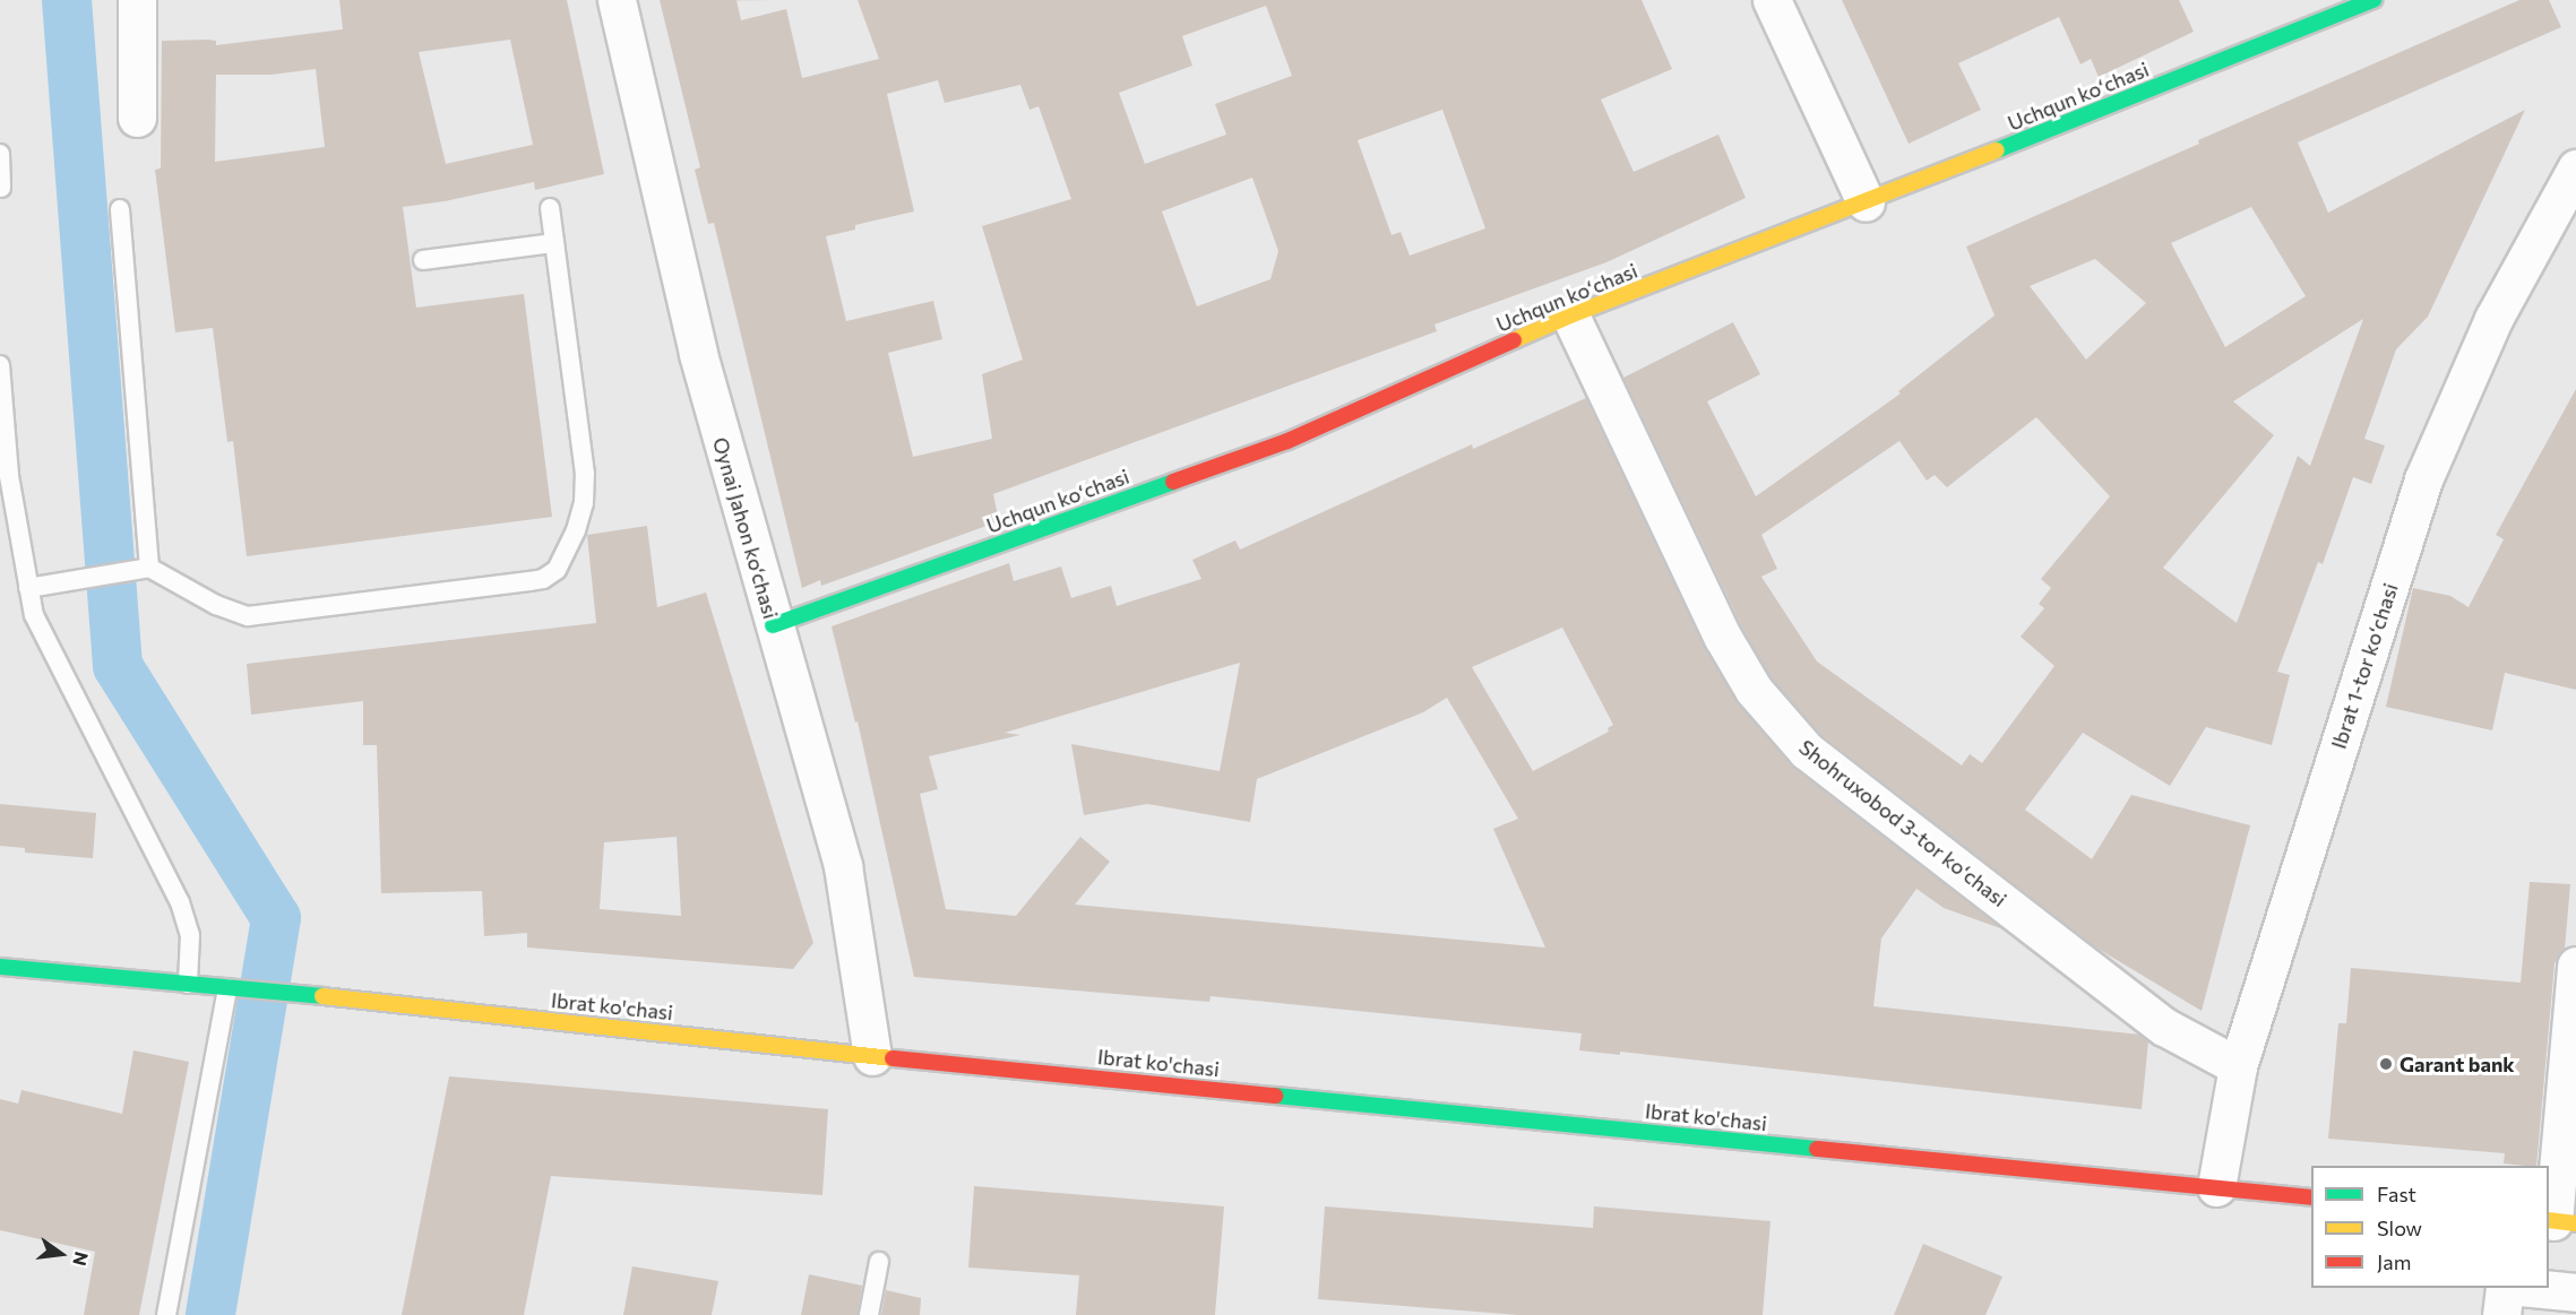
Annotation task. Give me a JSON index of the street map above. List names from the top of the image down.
{
  "streets": {
    "main road": ["Uchqun koʻchasi", "Ibrat ko'chasi"],
    "street": ["Oynai Jahon ko‘chasi", "Ibrat 1-tor koʻchasi", "Shohruxobod 3-tor koʻchasi"]
  },
  "crossings": [
    ["Uchqun koʻchasi", "Oynai Jahon ko‘chasi"],
    ["Uchqun koʻchasi", "Shohruxobod 3-tor koʻchasi"],
    ["Oynai Jahon ko‘chasi", "Ibrat ko'chasi"],
    ["Ibrat 1-tor koʻchasi", "Shohruxobod 3-tor koʻchasi"],
    ["Ibrat 1-tor koʻchasi", "Ibrat ko'chasi"]
  ],
  "places": ["Garant bank"],
  "legend": ["Fast", "Slow", "Jam"],
  "north": "right"
}
